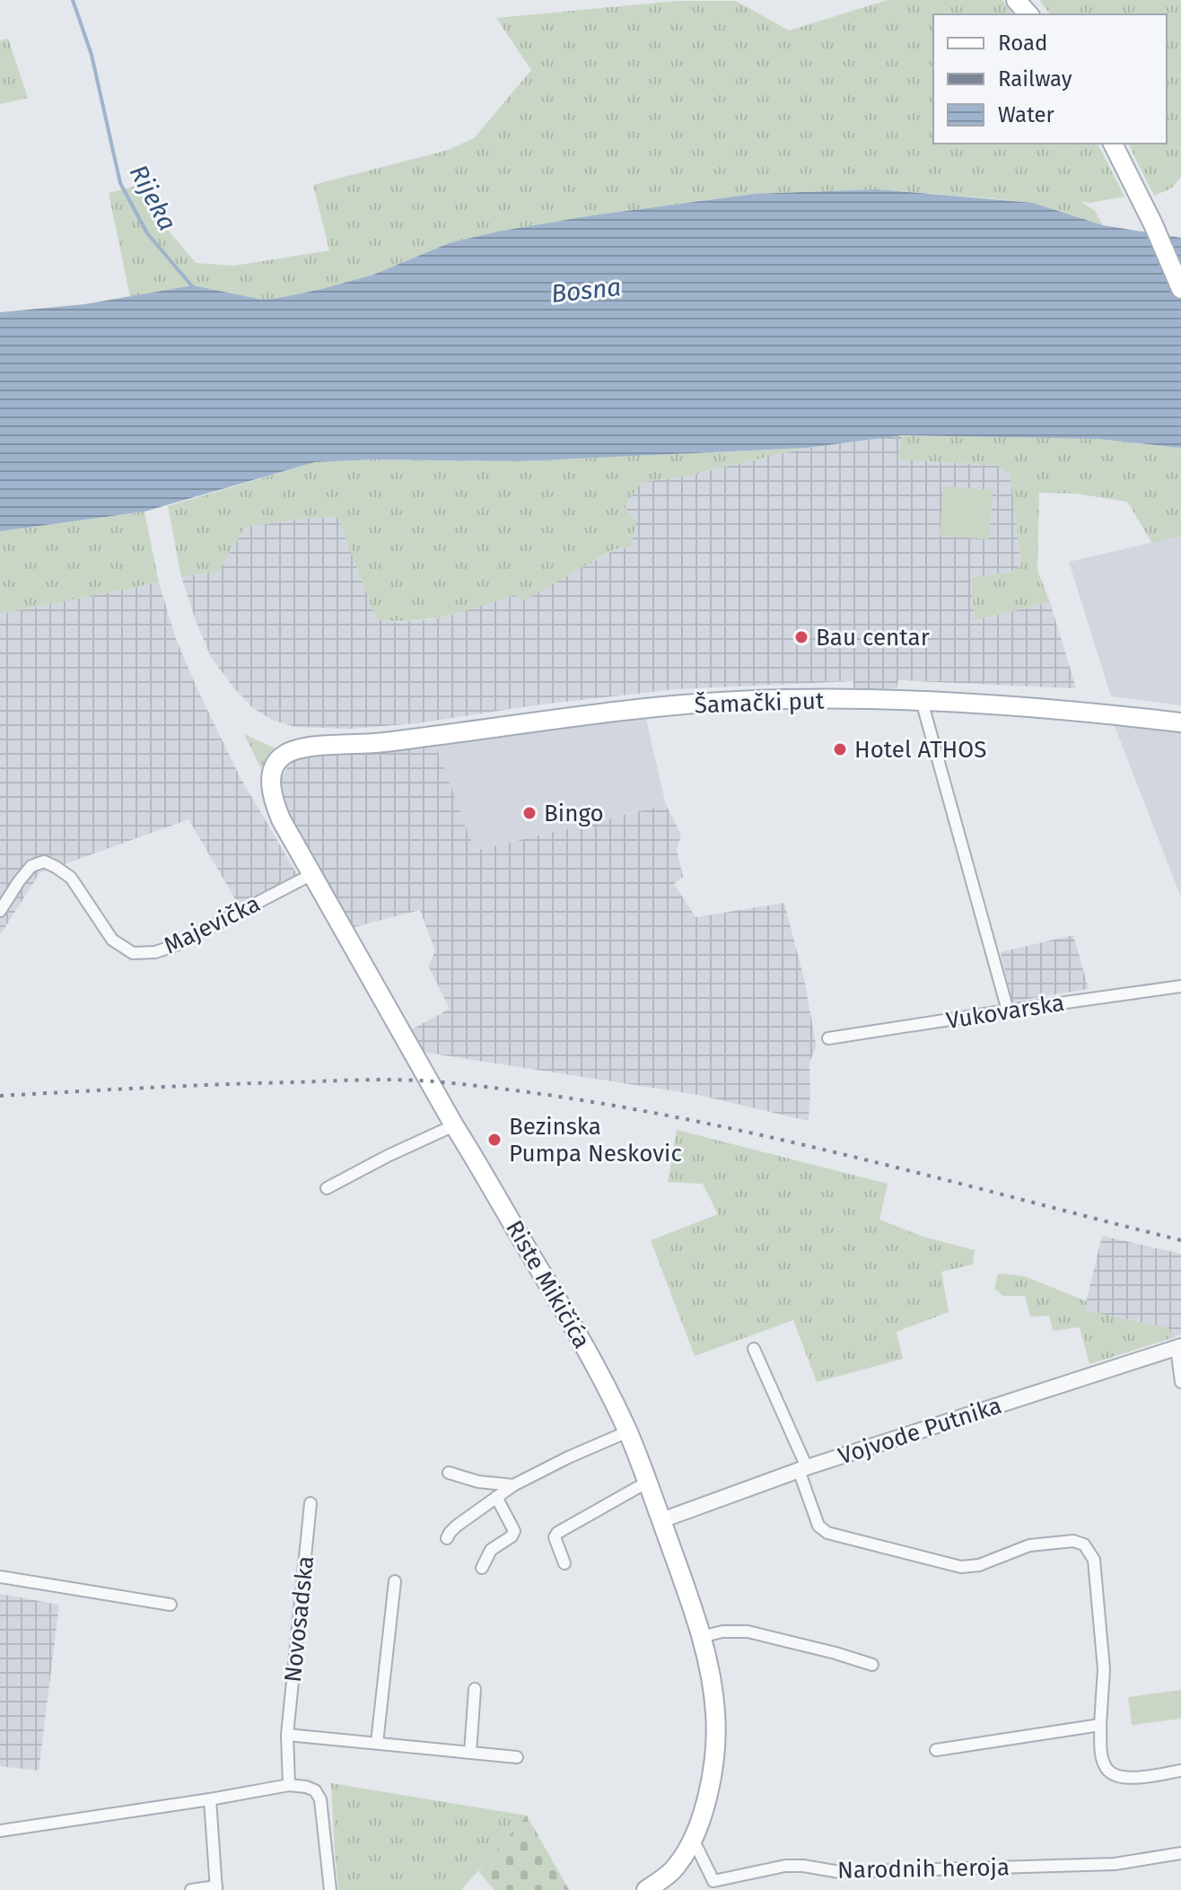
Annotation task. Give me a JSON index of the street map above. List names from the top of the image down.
{
  "streets": {
    "main road": ["Šamački put", "Riste Mikičića"],
    "street": [
      "Majevička",
      "Vukovarska",
      "Vojvode Putnika",
      "Novosadska",
      "Narodnih heroja"
    ]
  },
  "crossings": [
    ["Šamački put", "Riste Mikičića"],
    ["Majevička", "Riste Mikičića"],
    ["Riste Mikičića", "Vojvode Putnika"],
    ["Riste Mikičića", "Narodnih heroja"]
  ],
  "water": ["Rijeka", "Bosna"],
  "places": [
    "Bau centar",
    "Hotel ATHOS",
    "Bingo",
    "Bezinska Pumpa Neskovic"
  ],
  "legend": ["Road", "Railway", "Water"]
}
